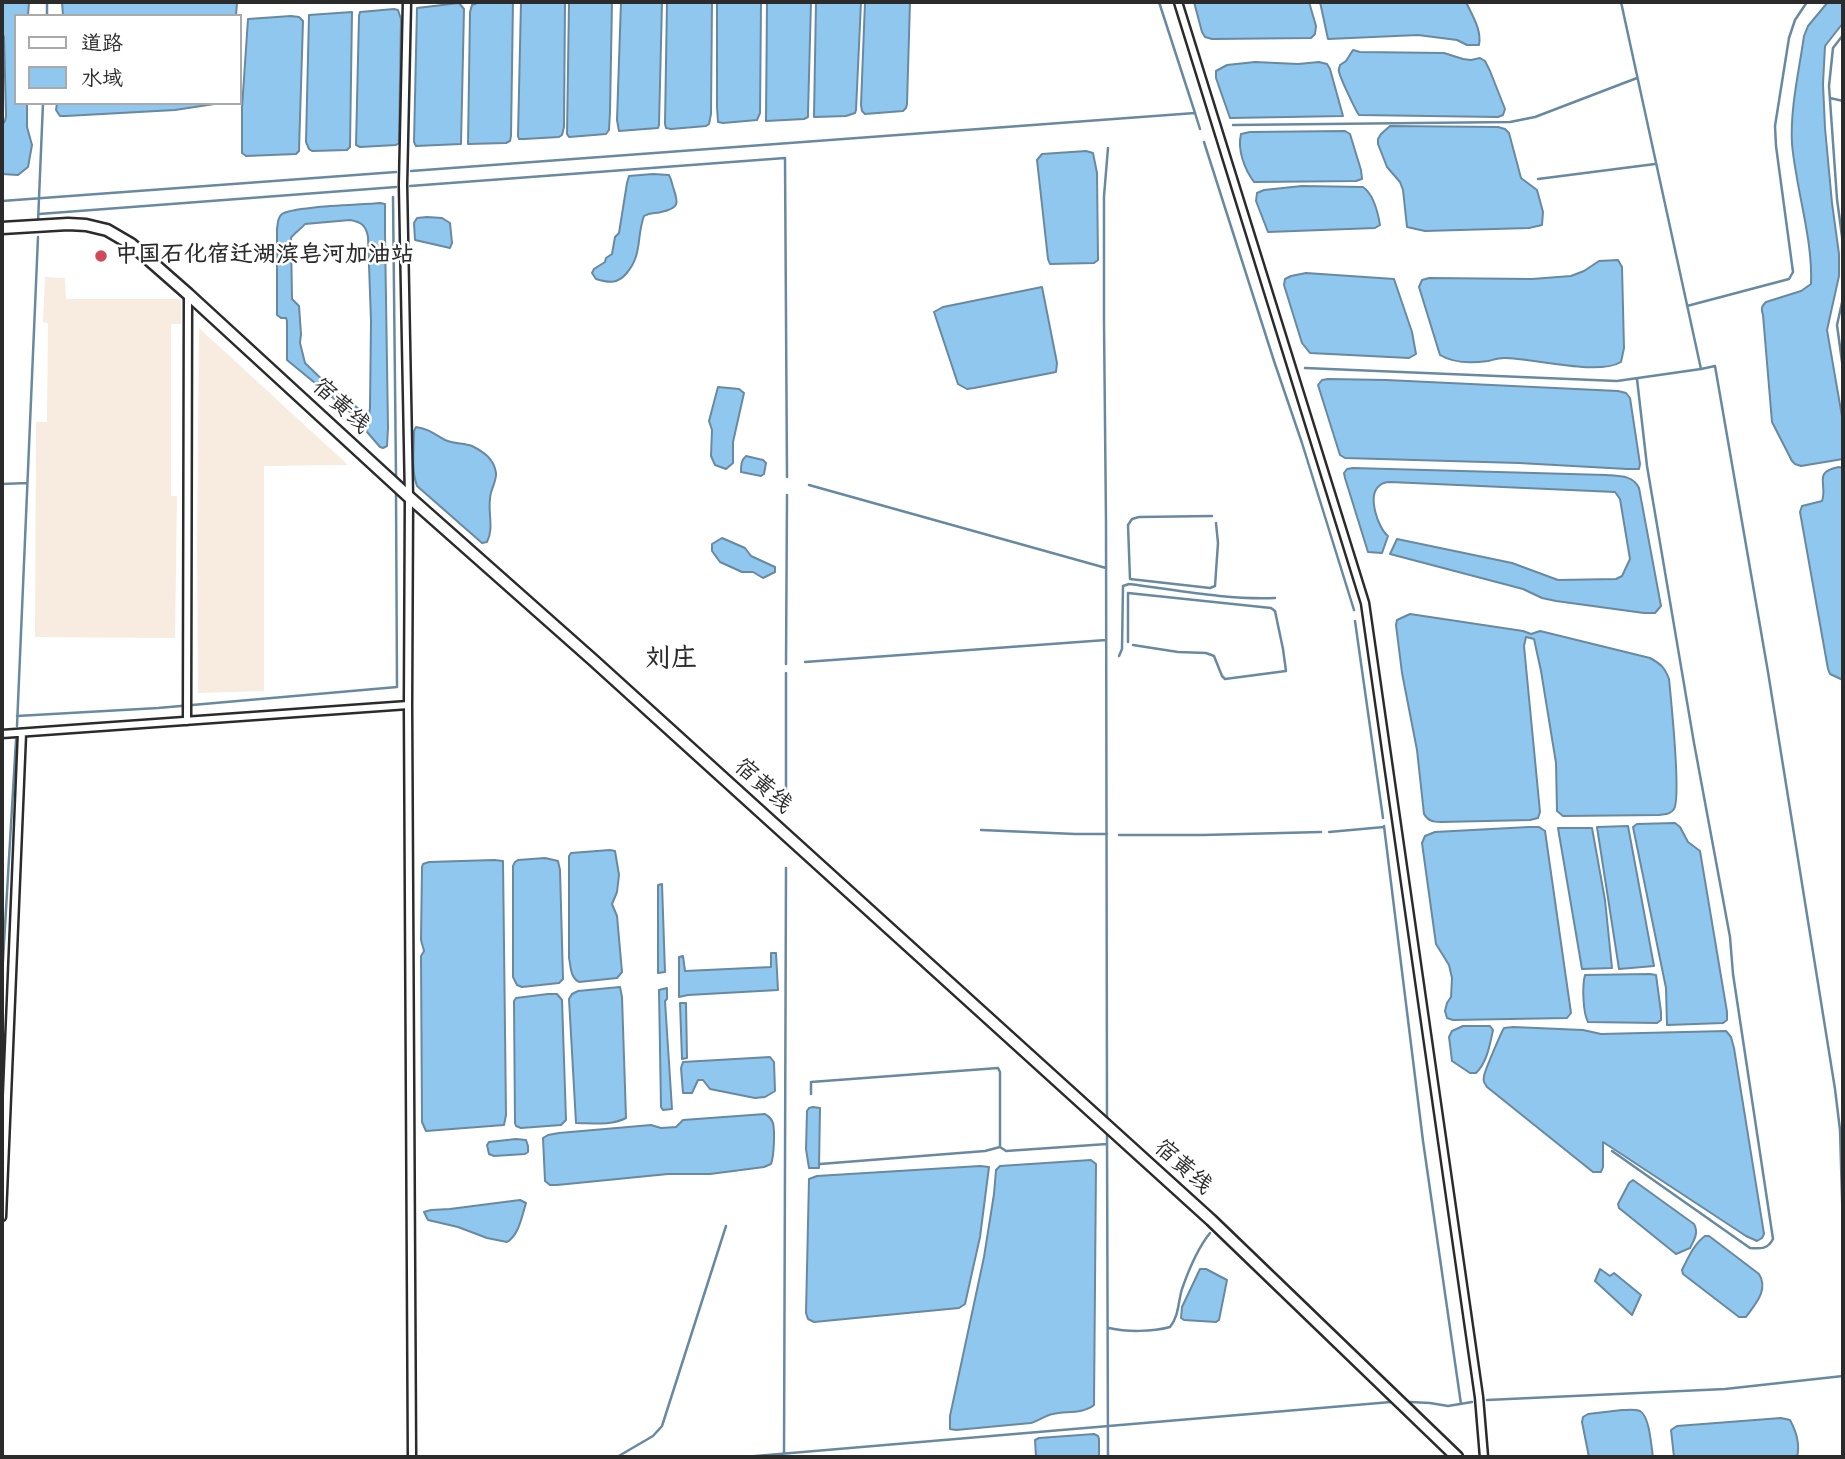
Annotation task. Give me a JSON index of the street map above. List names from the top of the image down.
{
  "streets": {
    "main road": ["宿黄线"]
  },
  "districts": ["刘庄"],
  "places": ["中国石化宿迁湖滨皂河加油站"],
  "legend": ["道路", "水域"]
}
